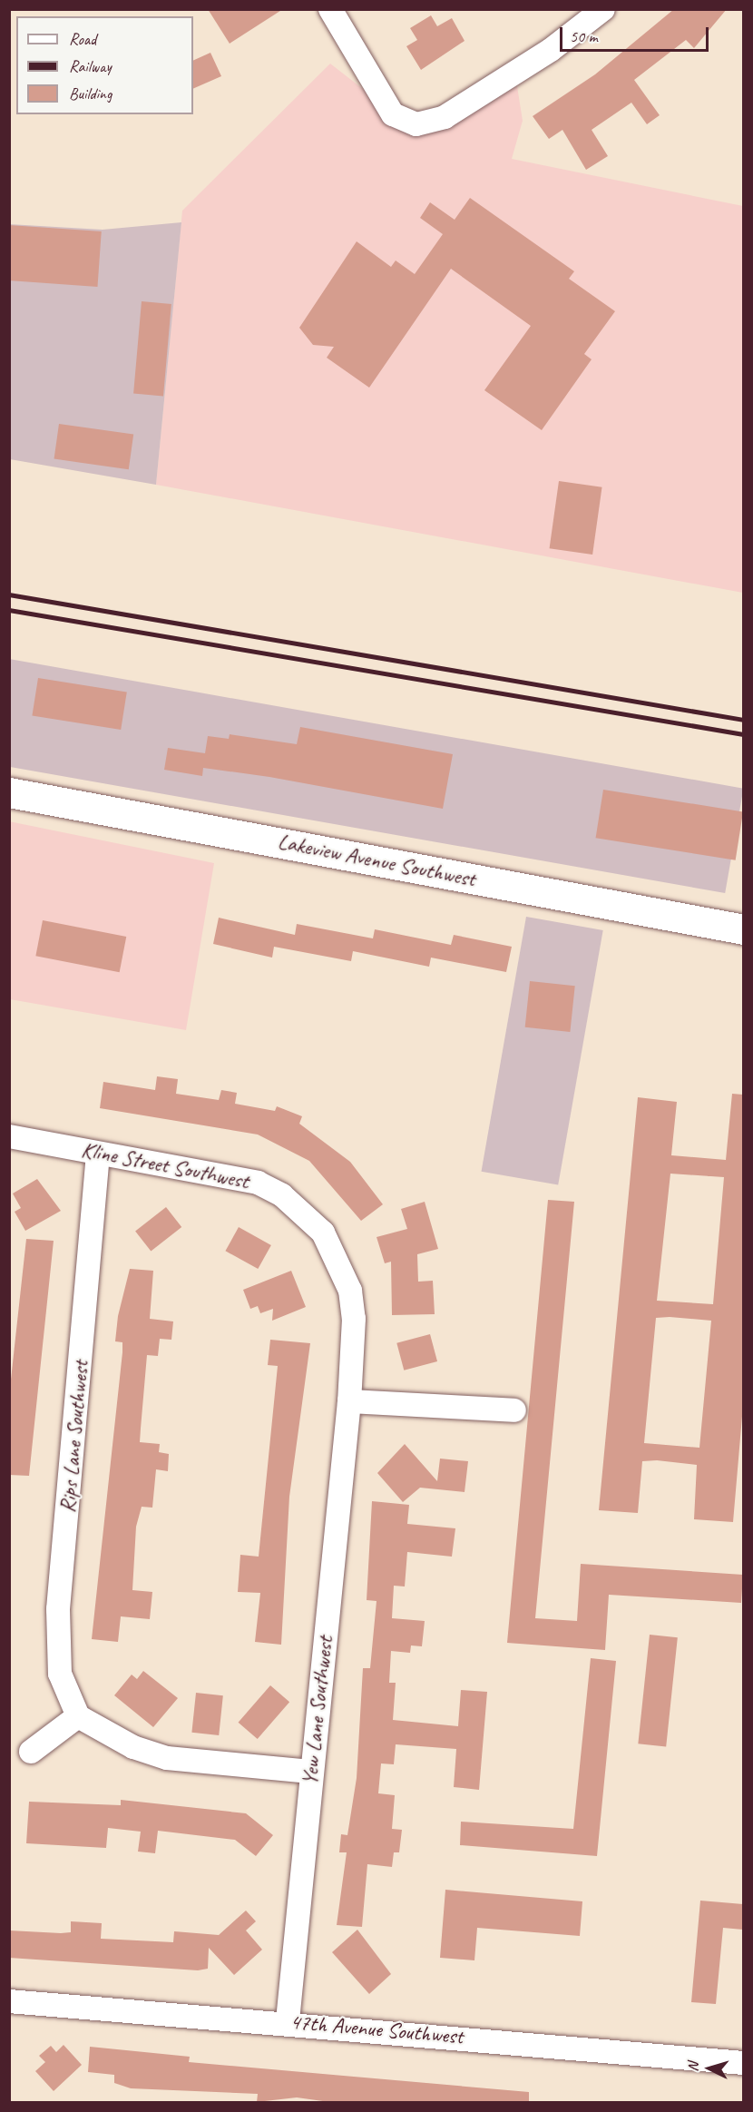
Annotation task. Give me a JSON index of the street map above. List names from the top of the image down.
{
  "streets": {
    "street": [
      "Lakeview Avenue Southwest",
      "Kline Street Southwest",
      "Rips Lane Southwest",
      "Yew Lane Southwest",
      "47th Avenue Southwest"
    ]
  },
  "crossings": [
    ["Kline Street Southwest", "Rips Lane Southwest"],
    ["Kline Street Southwest", "Yew Lane Southwest"],
    ["Yew Lane Southwest", "47th Avenue Southwest"]
  ],
  "legend": ["Road", "Railway", "Building"],
  "scale_bar": "50 m",
  "north": "left"
}
